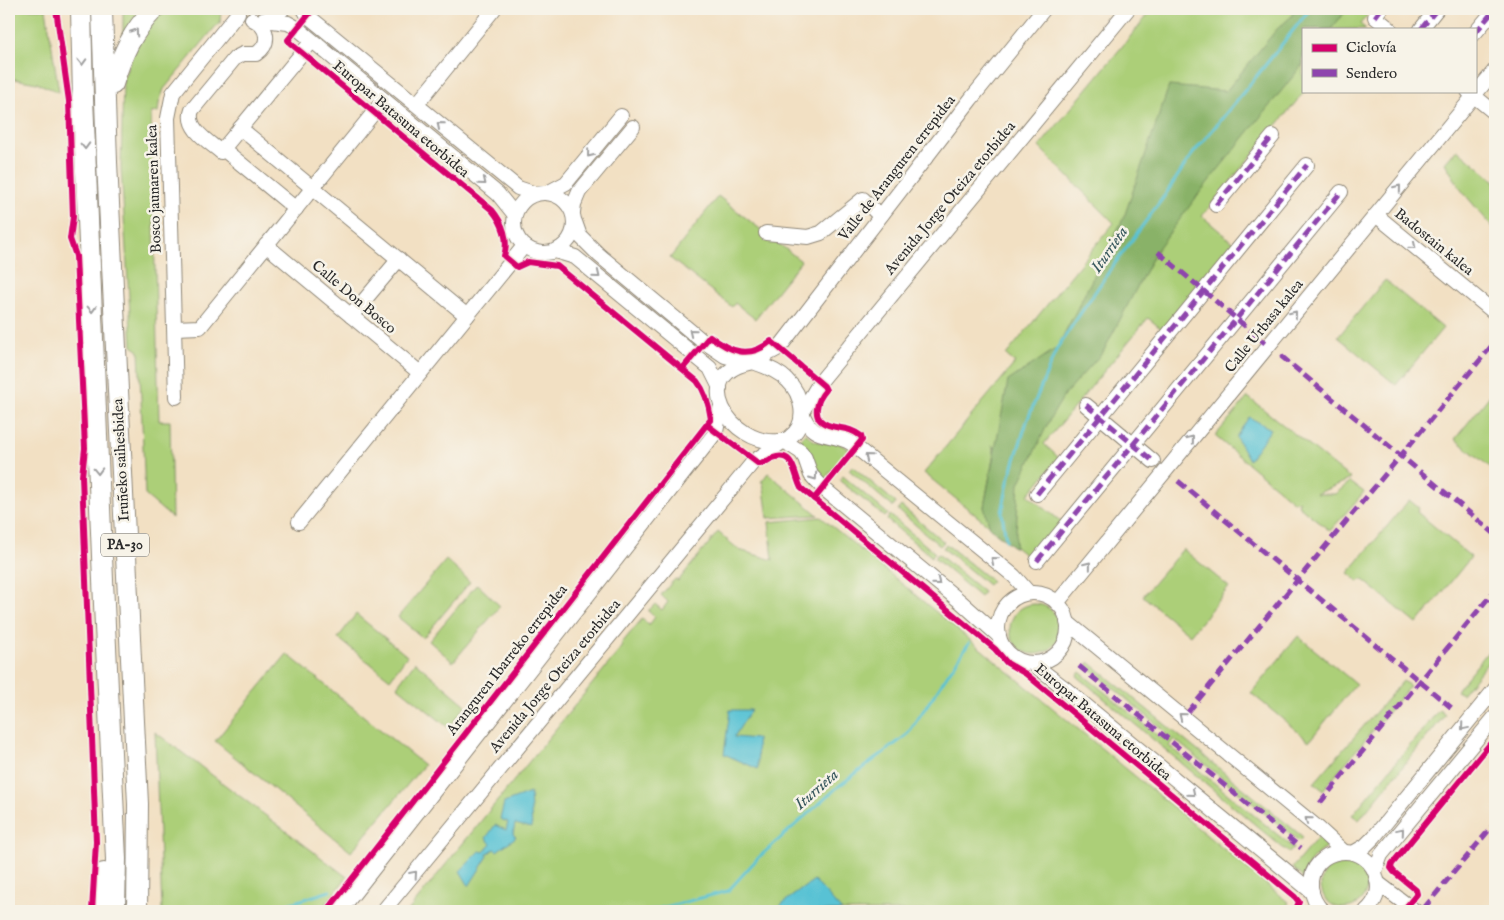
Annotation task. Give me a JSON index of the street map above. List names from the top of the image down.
{
  "streets": {
    "highway": ["Iruñeko saihesbidea", "PA-30"],
    "street": [
      "Europar Batasuna etorbidea",
      "Valle de Aranguren errepidea",
      "Bosco jaunaren kalea",
      "Avenida Jorge Oteiza etorbidea",
      "Badostain kalea",
      "Calle Don Bosco",
      "Calle Urbasa kalea",
      "Aranguren Ibarreko errepidea"
    ]
  },
  "crossings": [
    ["Europar Batasuna etorbidea", "Calle Urbasa kalea"],
    ["Badostain kalea", "Calle Urbasa kalea"]
  ],
  "one_way": ["Avenida Jorge Oteiza etorbidea", "Badostain kalea"],
  "water": ["Iturrieta"],
  "legend": ["Ciclovía", "Sendero"]
}
